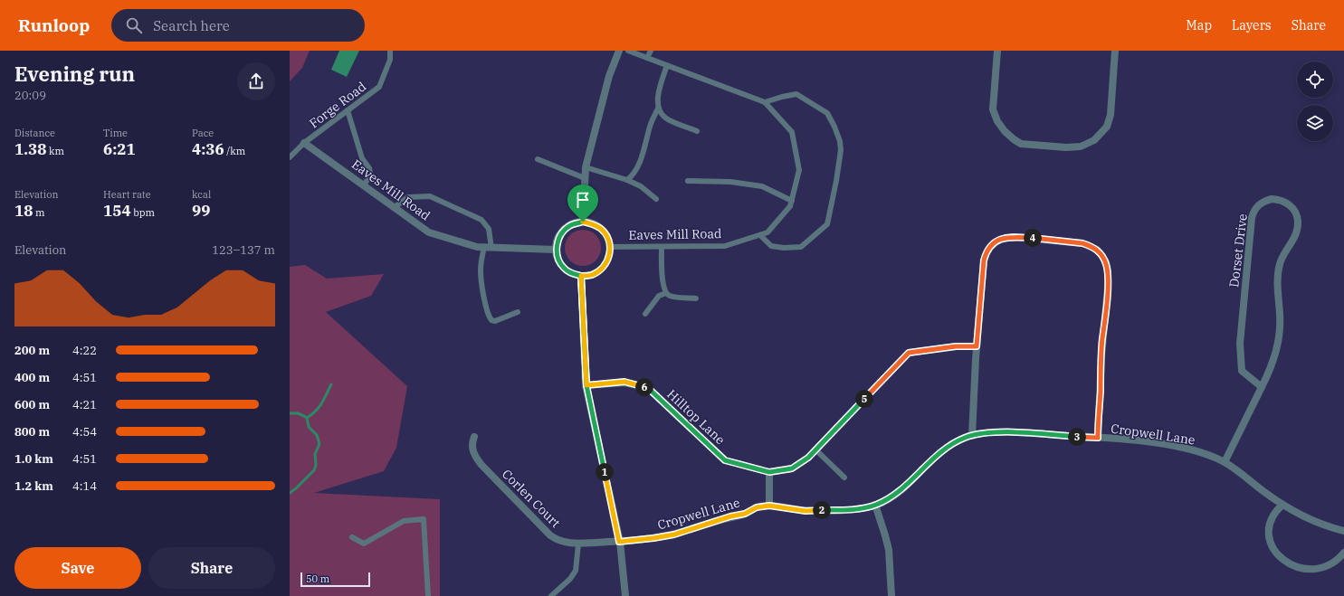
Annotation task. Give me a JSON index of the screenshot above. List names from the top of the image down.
{
  "streets": {
    "street": [
      "Eaves Mill Road",
      "Dorset Drive",
      "Hilltop Lane",
      "Cropwell Lane",
      "Corlen Court"
    ],
    "lane": ["Forge Road"]
  },
  "crossings": [
    ["Forge Road", "Eaves Mill Road"],
    ["Dorset Drive", "Cropwell Lane"],
    ["Cropwell Lane", "Corlen Court"]
  ],
  "scale_bar": "50 m",
  "page": {
    "header": "Runloop",
    "search": "Search here",
    "nav": ["Map", "Layers", "Share"],
    "heading": ["Evening run", "20:09"],
    "stats": [
      ["Distance", "1.38 km"],
      ["Time", "6:21"],
      ["Pace", "4:36 /km"],
      ["Elevation", "18 m"],
      ["Heart rate", "154 bpm"],
      ["kcal", "99"]
    ],
    "pins": [
      "4",
      "6",
      "5",
      "3",
      "1",
      "2"
    ],
    "chart": ["Elevation", "123–137 m"],
    "list": [
      {
        "name": "200 m",
        "note": "4:22"
      },
      {
        "name": "400 m",
        "note": "4:51"
      },
      {
        "name": "600 m",
        "note": "4:21"
      },
      {
        "name": "800 m",
        "note": "4:54"
      },
      {
        "name": "1.0 km",
        "note": "4:51"
      },
      {
        "name": "1.2 km",
        "note": "4:14"
      }
    ],
    "buttons": ["Save", "Share"],
    "scale": "50 m"
  }
}
